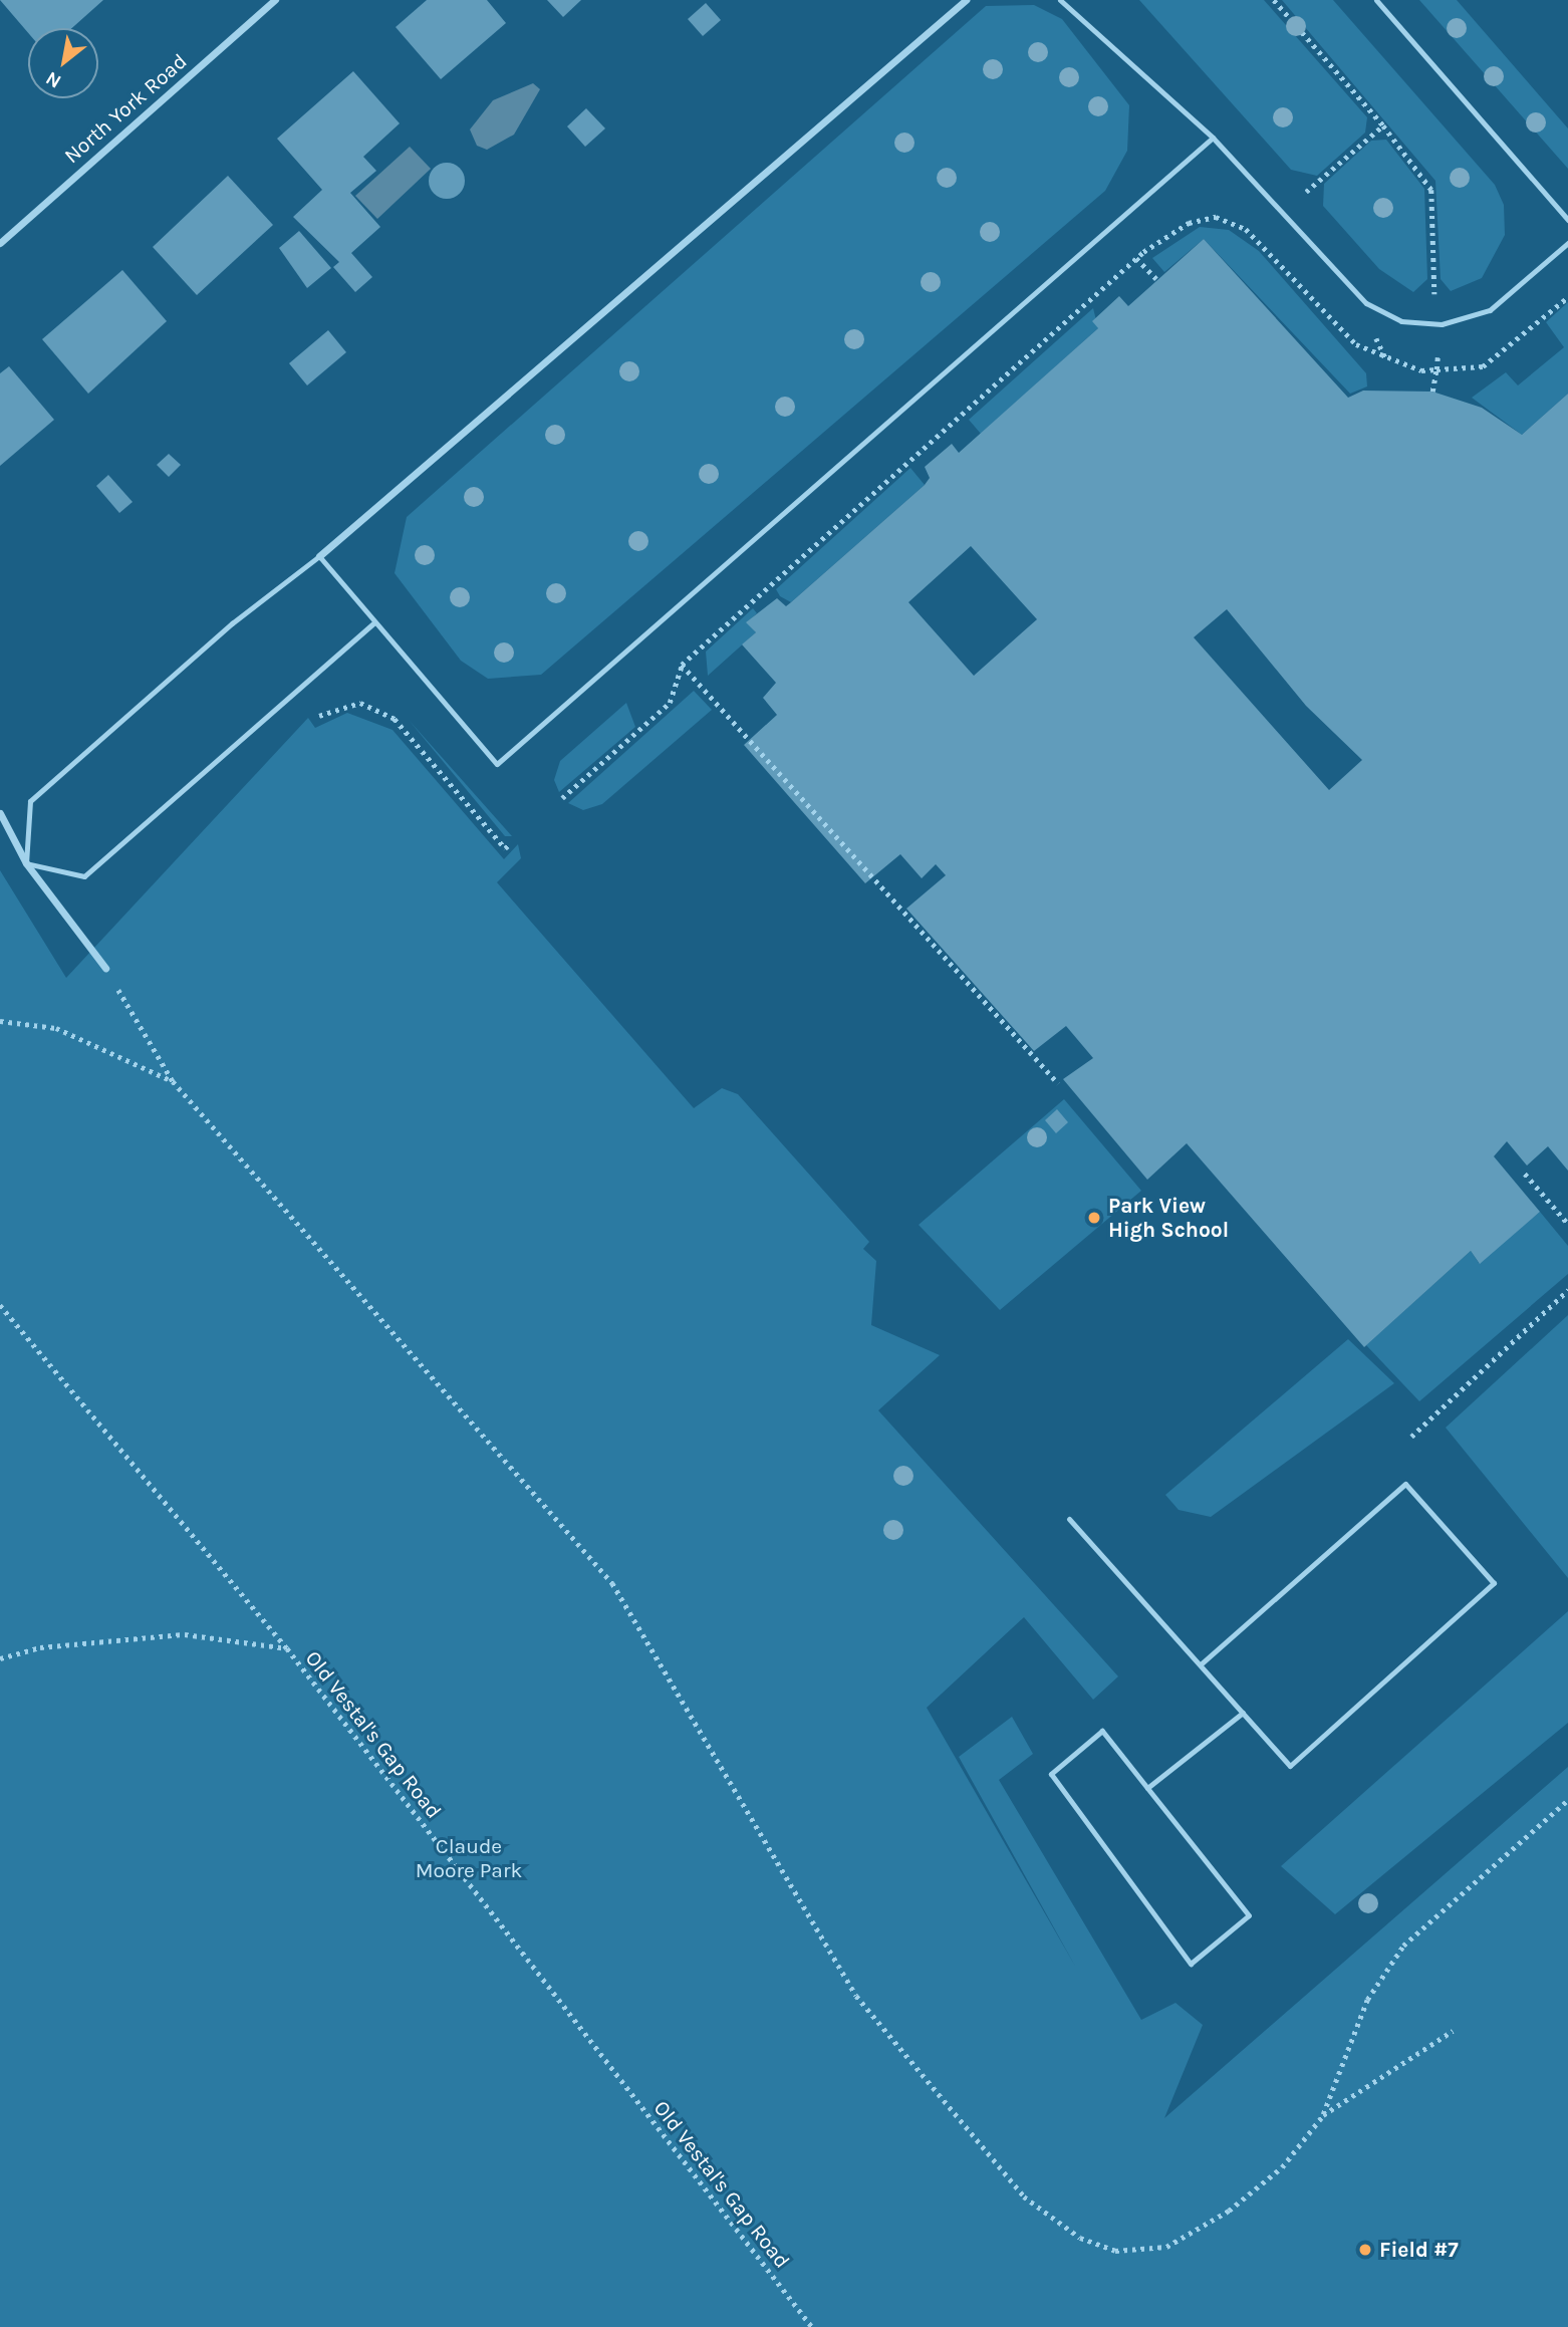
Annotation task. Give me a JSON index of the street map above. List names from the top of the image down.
{
  "streets": {
    "street": ["North York Road"],
    "path": ["Old Vestal's Gap Road"]
  },
  "parks": ["Claude Moore Park"],
  "places": ["Park View High School", "Field #7"],
  "north": "bottom left"
}
